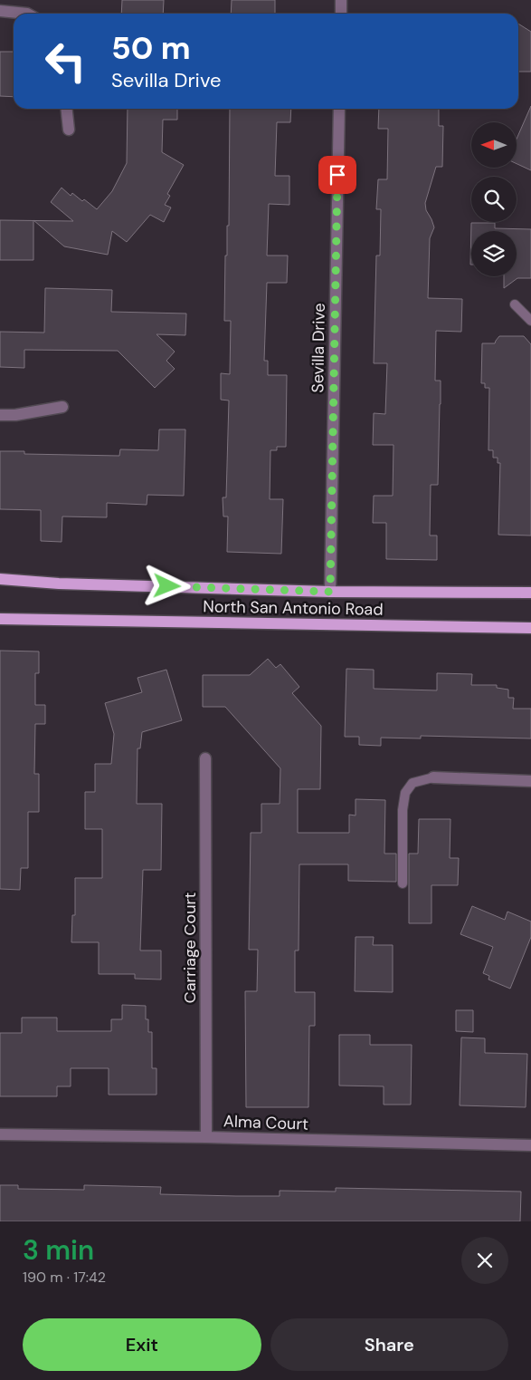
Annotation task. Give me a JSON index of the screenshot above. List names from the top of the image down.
{
  "streets": {
    "main road": ["North San Antonio Road"],
    "street": ["Sevilla Drive", "Carriage Court", "Alma Court"]
  },
  "crossings": [
    ["Sevilla Drive", "North San Antonio Road"],
    ["Carriage Court", "Alma Court"]
  ],
  "north": "left",
  "page": {
    "turn": ["50 m", "Sevilla Drive"],
    "heading": ["3 min", "190 m · 17:42"],
    "buttons": ["Exit", "Share"]
  }
}
